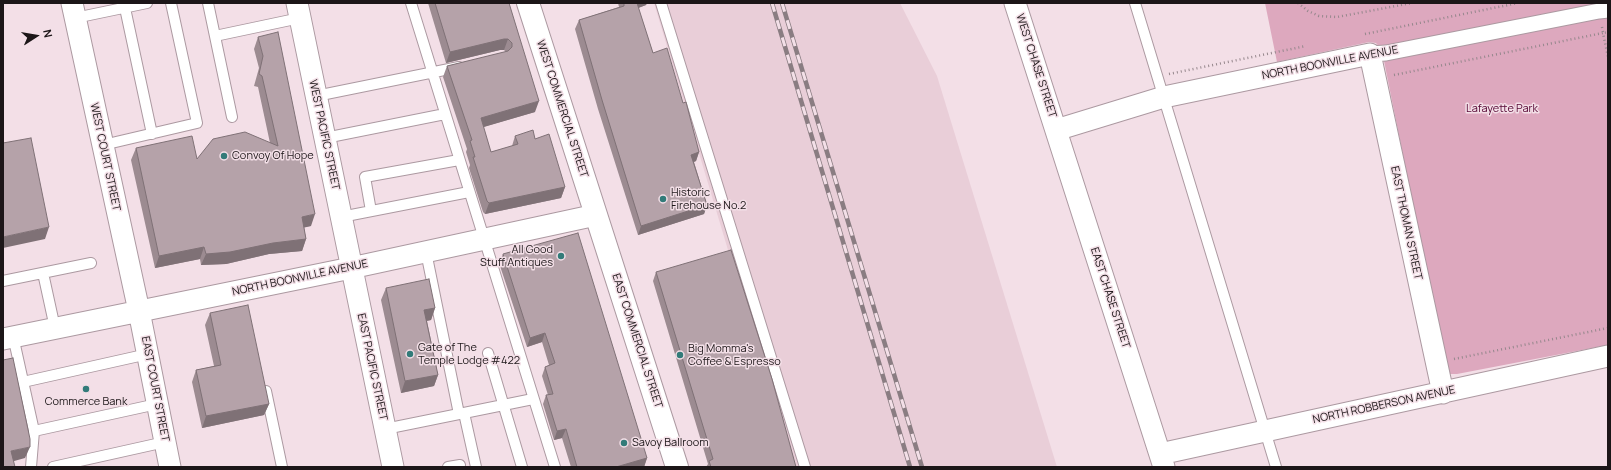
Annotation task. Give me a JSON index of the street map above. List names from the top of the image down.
{
  "streets": {
    "street": [
      "NORTH BOONVILLE AVENUE",
      "WEST CHASE STREET",
      "WEST COMMERCIAL STREET",
      "WEST PACIFIC STREET",
      "WEST COURT STREET",
      "EAST THOMAN STREET",
      "EAST CHASE STREET",
      "EAST COMMERCIAL STREET",
      "EAST PACIFIC STREET",
      "EAST COURT STREET",
      "NORTH ROBBERSON AVENUE"
    ]
  },
  "crossings": [
    ["NORTH BOONVILLE AVENUE", "WEST CHASE STREET"],
    ["NORTH BOONVILLE AVENUE", "WEST COMMERCIAL STREET"],
    ["NORTH BOONVILLE AVENUE", "WEST PACIFIC STREET"],
    ["NORTH BOONVILLE AVENUE", "WEST COURT STREET"],
    ["NORTH BOONVILLE AVENUE", "EAST THOMAN STREET"],
    ["NORTH BOONVILLE AVENUE", "EAST CHASE STREET"],
    ["NORTH BOONVILLE AVENUE", "EAST COMMERCIAL STREET"],
    ["NORTH BOONVILLE AVENUE", "EAST PACIFIC STREET"],
    ["NORTH BOONVILLE AVENUE", "EAST COURT STREET"],
    ["WEST CHASE STREET", "EAST CHASE STREET"],
    ["WEST COMMERCIAL STREET", "EAST COMMERCIAL STREET"],
    ["WEST PACIFIC STREET", "EAST PACIFIC STREET"],
    ["WEST COURT STREET", "EAST COURT STREET"],
    ["EAST THOMAN STREET", "NORTH ROBBERSON AVENUE"],
    ["EAST CHASE STREET", "NORTH ROBBERSON AVENUE"]
  ],
  "parks": ["Lafayette Park"],
  "places": [
    "Convoy Of Hope",
    "Historic Firehouse No.2",
    "All Good Stuff Antiques",
    "Gate of The Temple Lodge #422",
    "Big Momma's Coffee & Espresso",
    "Commerce Bank",
    "Savoy Ballroom"
  ],
  "north": "right"
}
